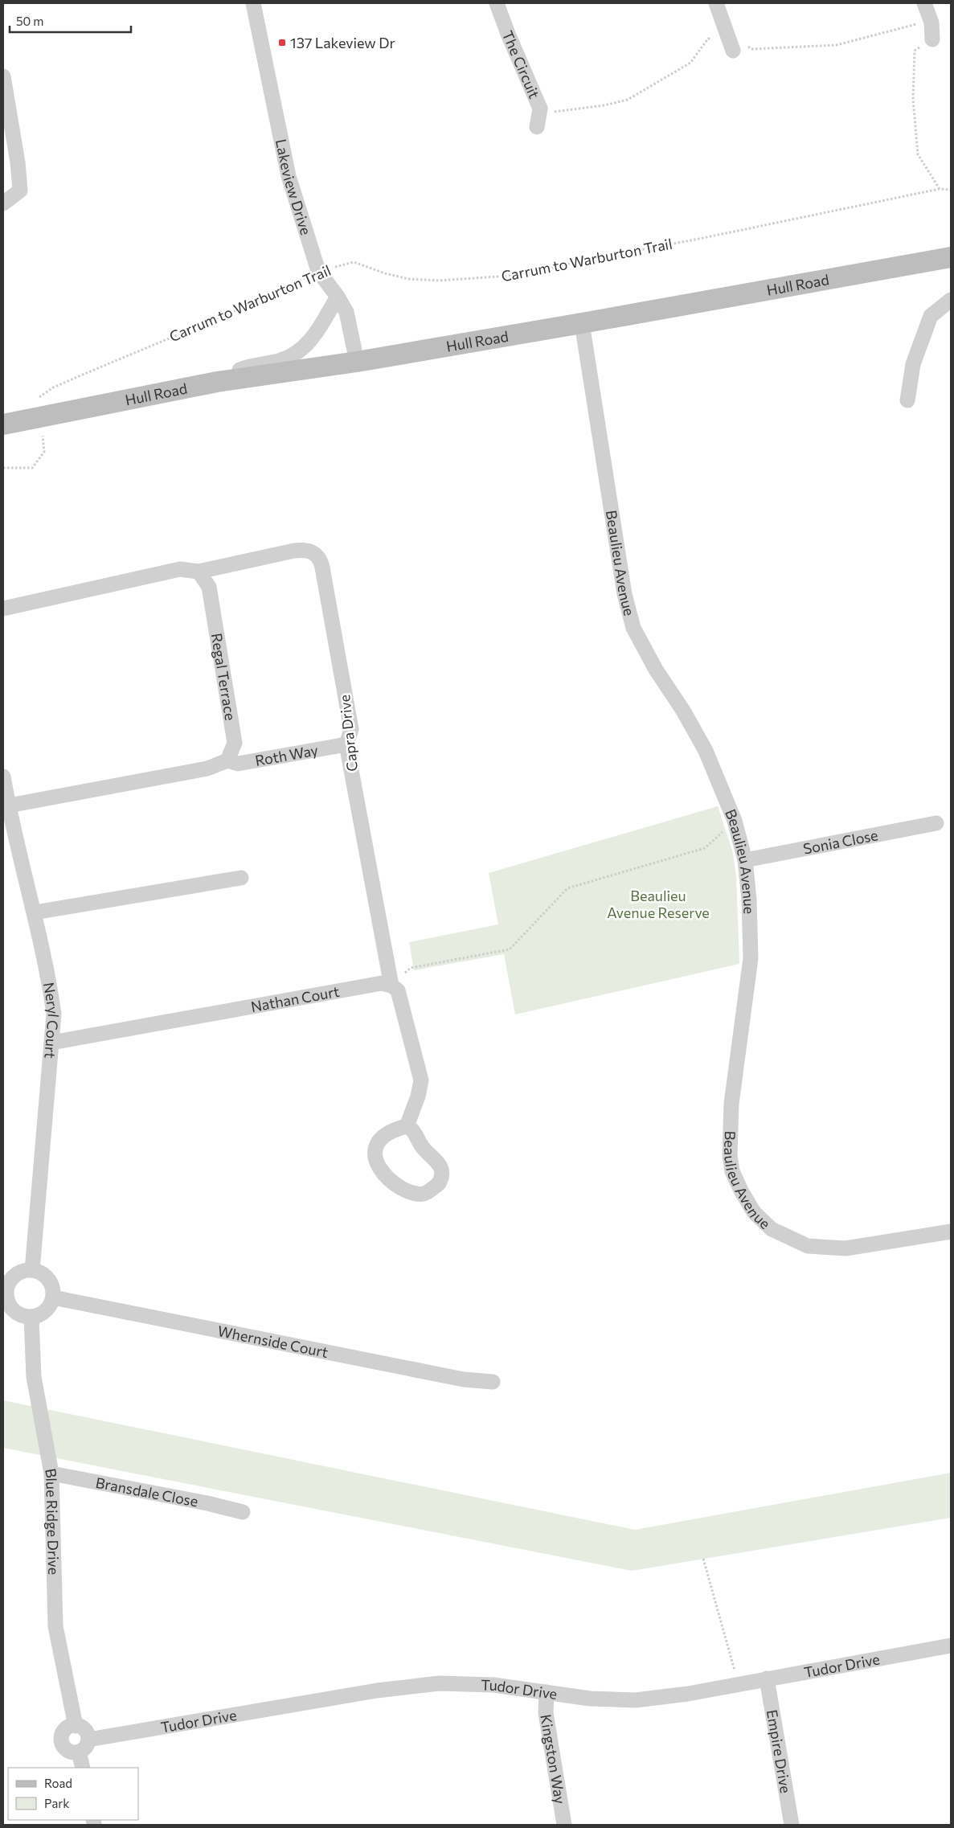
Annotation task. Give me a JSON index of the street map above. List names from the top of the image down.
{
  "streets": {
    "main road": ["Hull Road"],
    "street": [
      "The Circuit",
      "Lakeview Drive",
      "Beaulieu Avenue",
      "Regal Terrace",
      "Capra Drive",
      "Roth Way",
      "Sonia Close",
      "Nathan Court",
      "Neryl Court",
      "Whernside Court",
      "Bransdale Close",
      "Blue Ridge Drive",
      "Tudor Drive",
      "Empire Drive",
      "Kingston Way"
    ],
    "path": ["Carrum to Warburton Trail"]
  },
  "crossings": [
    ["Lakeview Drive", "Carrum to Warburton Trail"],
    ["Lakeview Drive", "Hull Road"],
    ["Hull Road", "Beaulieu Avenue"],
    ["Beaulieu Avenue", "Sonia Close"],
    ["Regal Terrace", "Capra Drive"],
    ["Regal Terrace", "Roth Way"],
    ["Capra Drive", "Roth Way"],
    ["Capra Drive", "Nathan Court"],
    ["Nathan Court", "Neryl Court"],
    ["Neryl Court", "Whernside Court"],
    ["Neryl Court", "Blue Ridge Drive"],
    ["Whernside Court", "Blue Ridge Drive"],
    ["Bransdale Close", "Blue Ridge Drive"],
    ["Blue Ridge Drive", "Tudor Drive"],
    ["Tudor Drive", "Empire Drive"],
    ["Tudor Drive", "Kingston Way"]
  ],
  "parks": ["Beaulieu Avenue Reserve"],
  "places": {
    "transit": ["137 Lakeview Dr"]
  },
  "legend": ["Road", "Park"],
  "scale_bar": "50 m"
}
